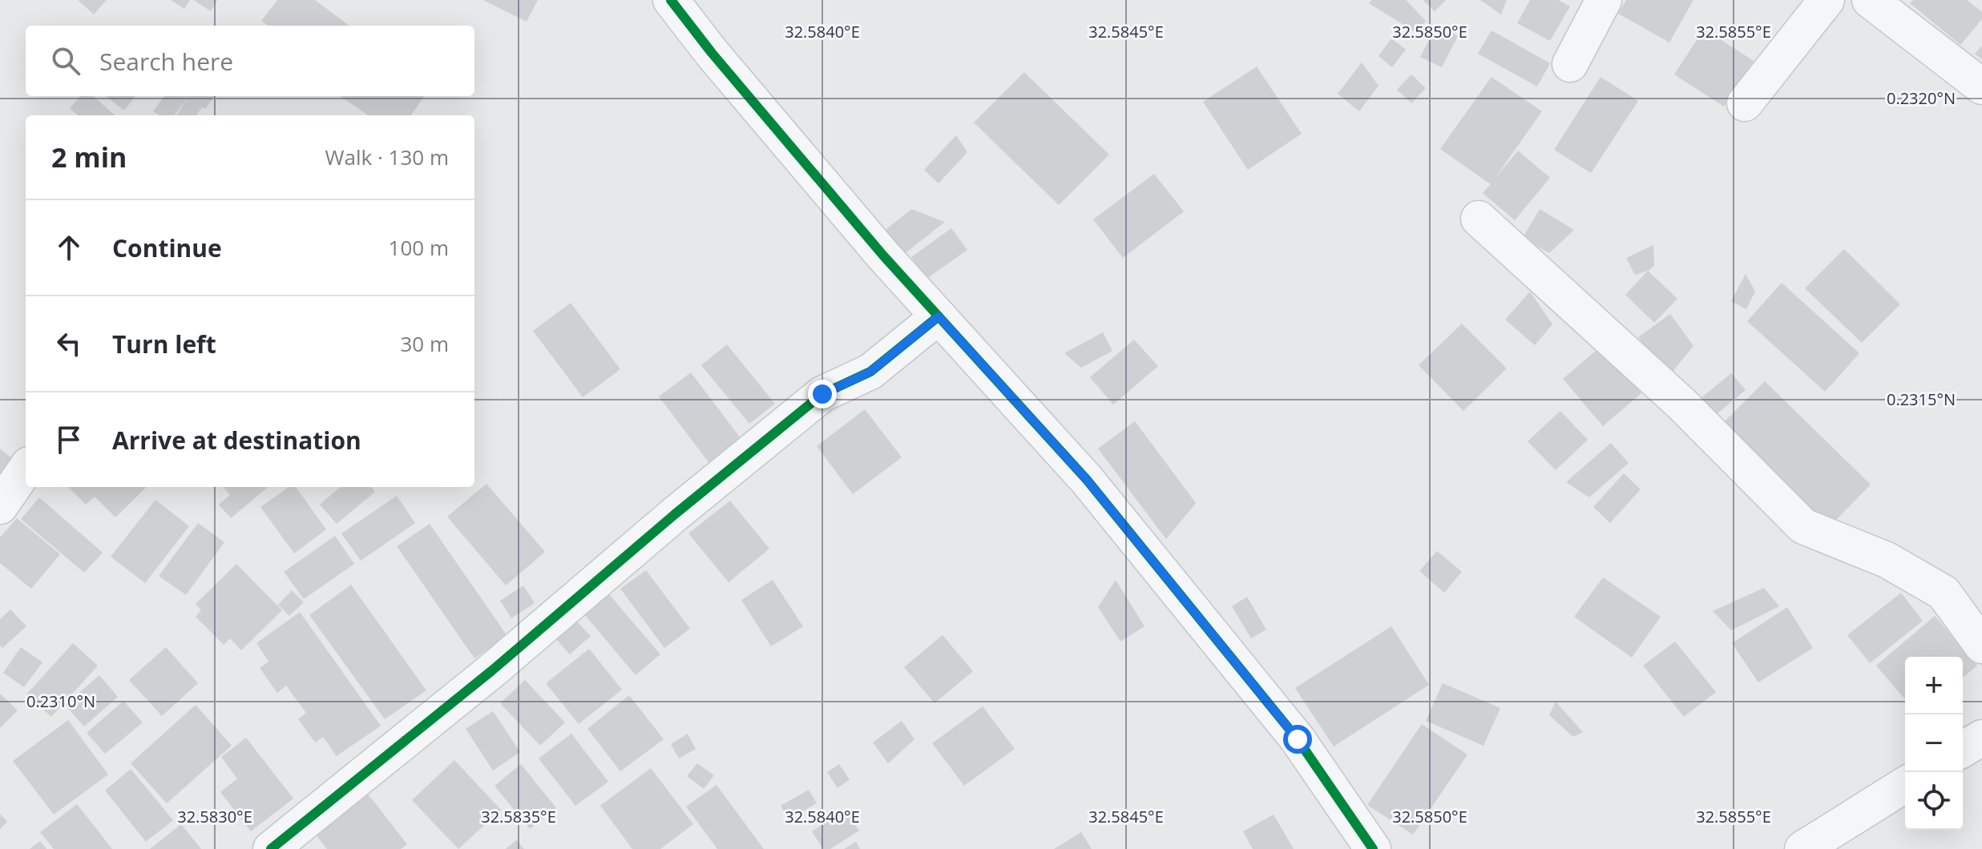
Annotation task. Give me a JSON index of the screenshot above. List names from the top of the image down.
{
  "page": {
    "search": "Search here",
    "heading": ["2 min", "Walk · 130 m"],
    "list": [
      ["Continue", "100 m"],
      ["Turn left", "30 m"],
      "Arrive at destination"
    ],
    "map_buttons": ["+", "−"]
  },
  "coordinates": [
    "32.5840°E",
    "32.5845°E",
    "32.5850°E",
    "32.5855°E",
    "0.2320°N",
    "0.2315°N",
    "0.2310°N",
    "32.5830°E",
    "32.5835°E"
  ]
}
